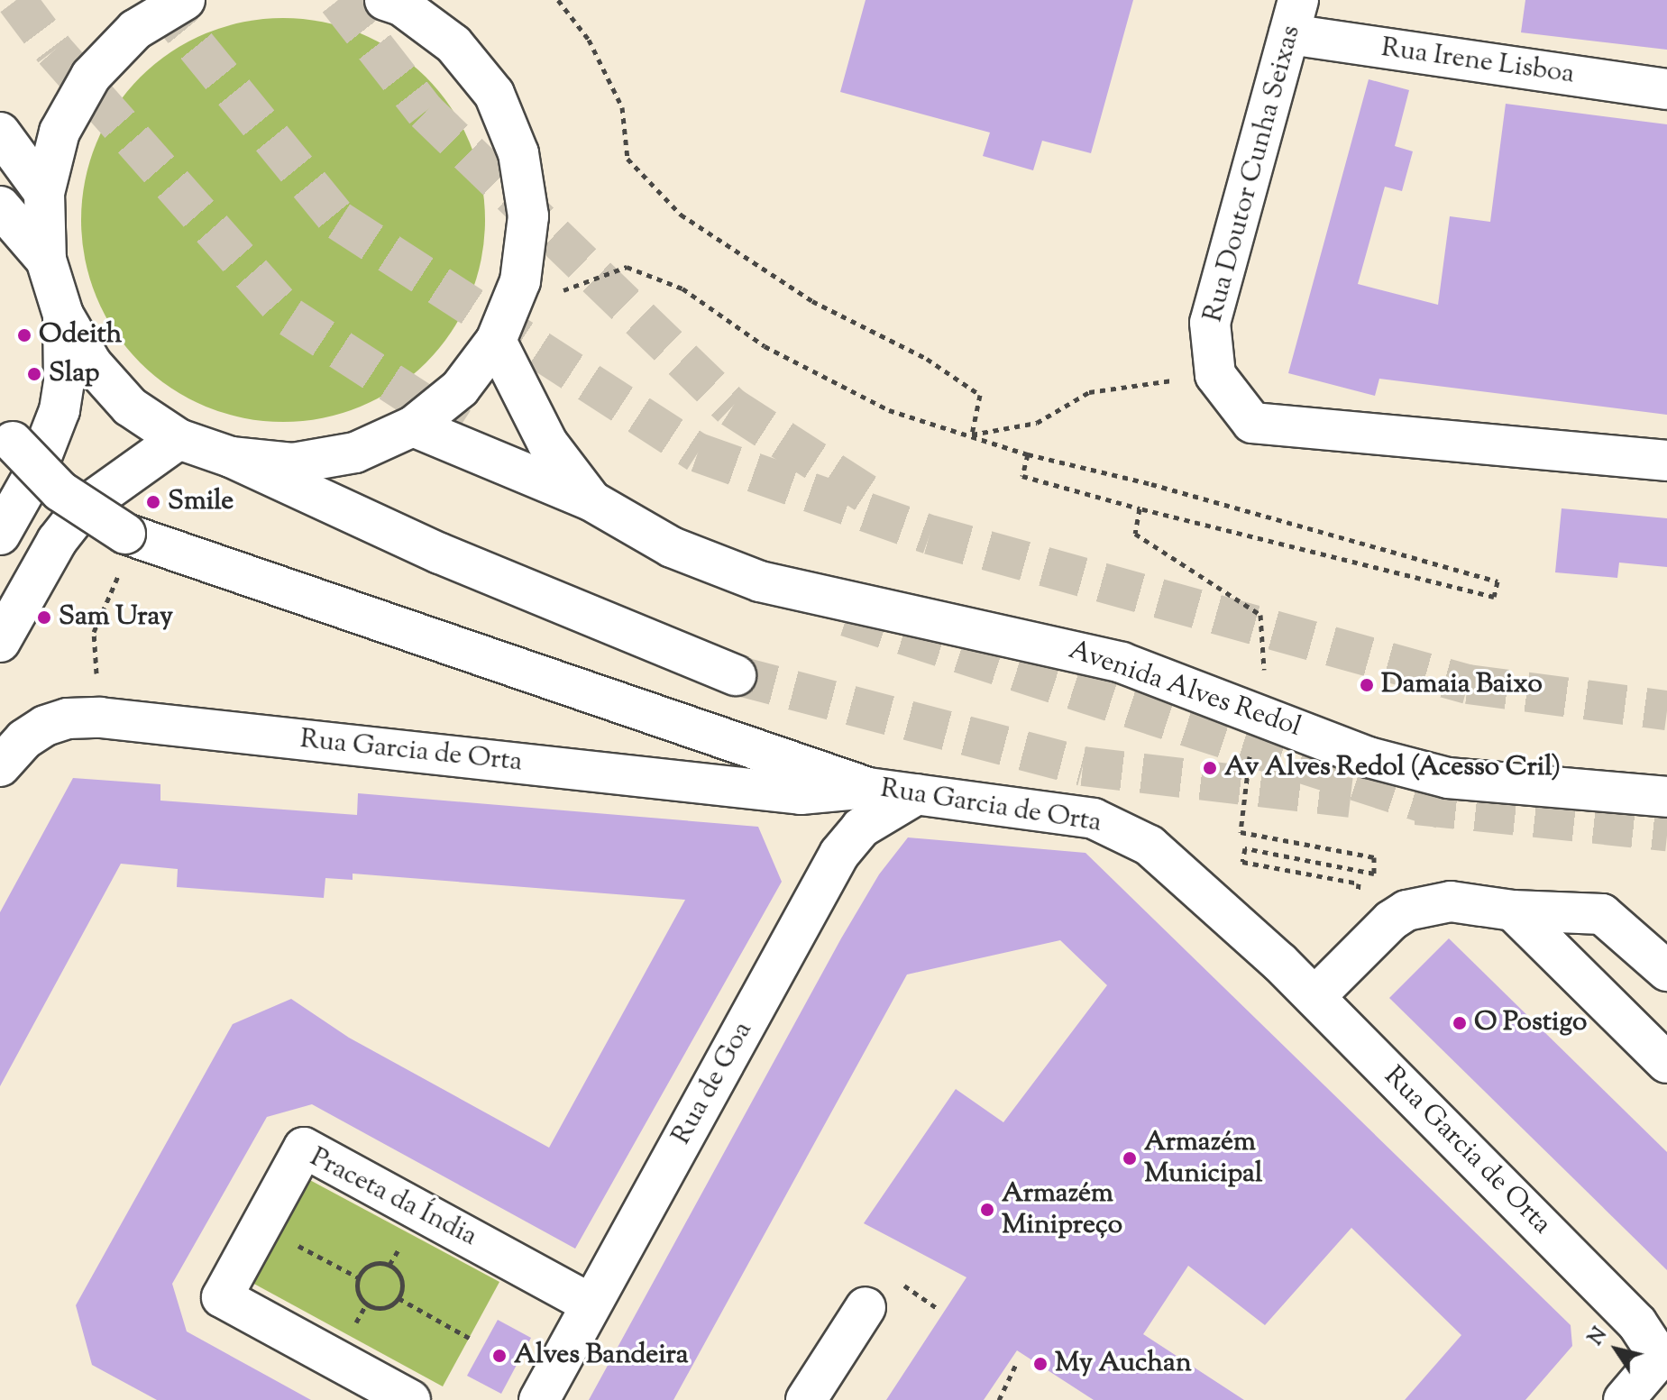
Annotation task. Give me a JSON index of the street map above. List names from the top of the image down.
{
  "streets": {
    "main road": [
      "Rua Irene Lisboa",
      "Rua Doutor Cunha Seixas",
      "Avenida Alves Redol",
      "Rua Garcia de Orta",
      "Rua de Goa",
      "Praceta da Índia"
    ]
  },
  "crossings": [
    ["Rua Irene Lisboa", "Rua Doutor Cunha Seixas"],
    ["Rua Garcia de Orta", "Rua de Goa"],
    ["Rua de Goa", "Praceta da Índia"]
  ],
  "places": [
    "Odeith",
    "Slap",
    "Smile",
    "Sam Uray",
    "Damaia Baixo",
    "Av Alves Redol (Acesso Cril)",
    "O Postigo",
    "Armazém Municipal",
    "Armazém Minipreço",
    "Alves Bandeira",
    "My Auchan"
  ],
  "north": "top left"
}
